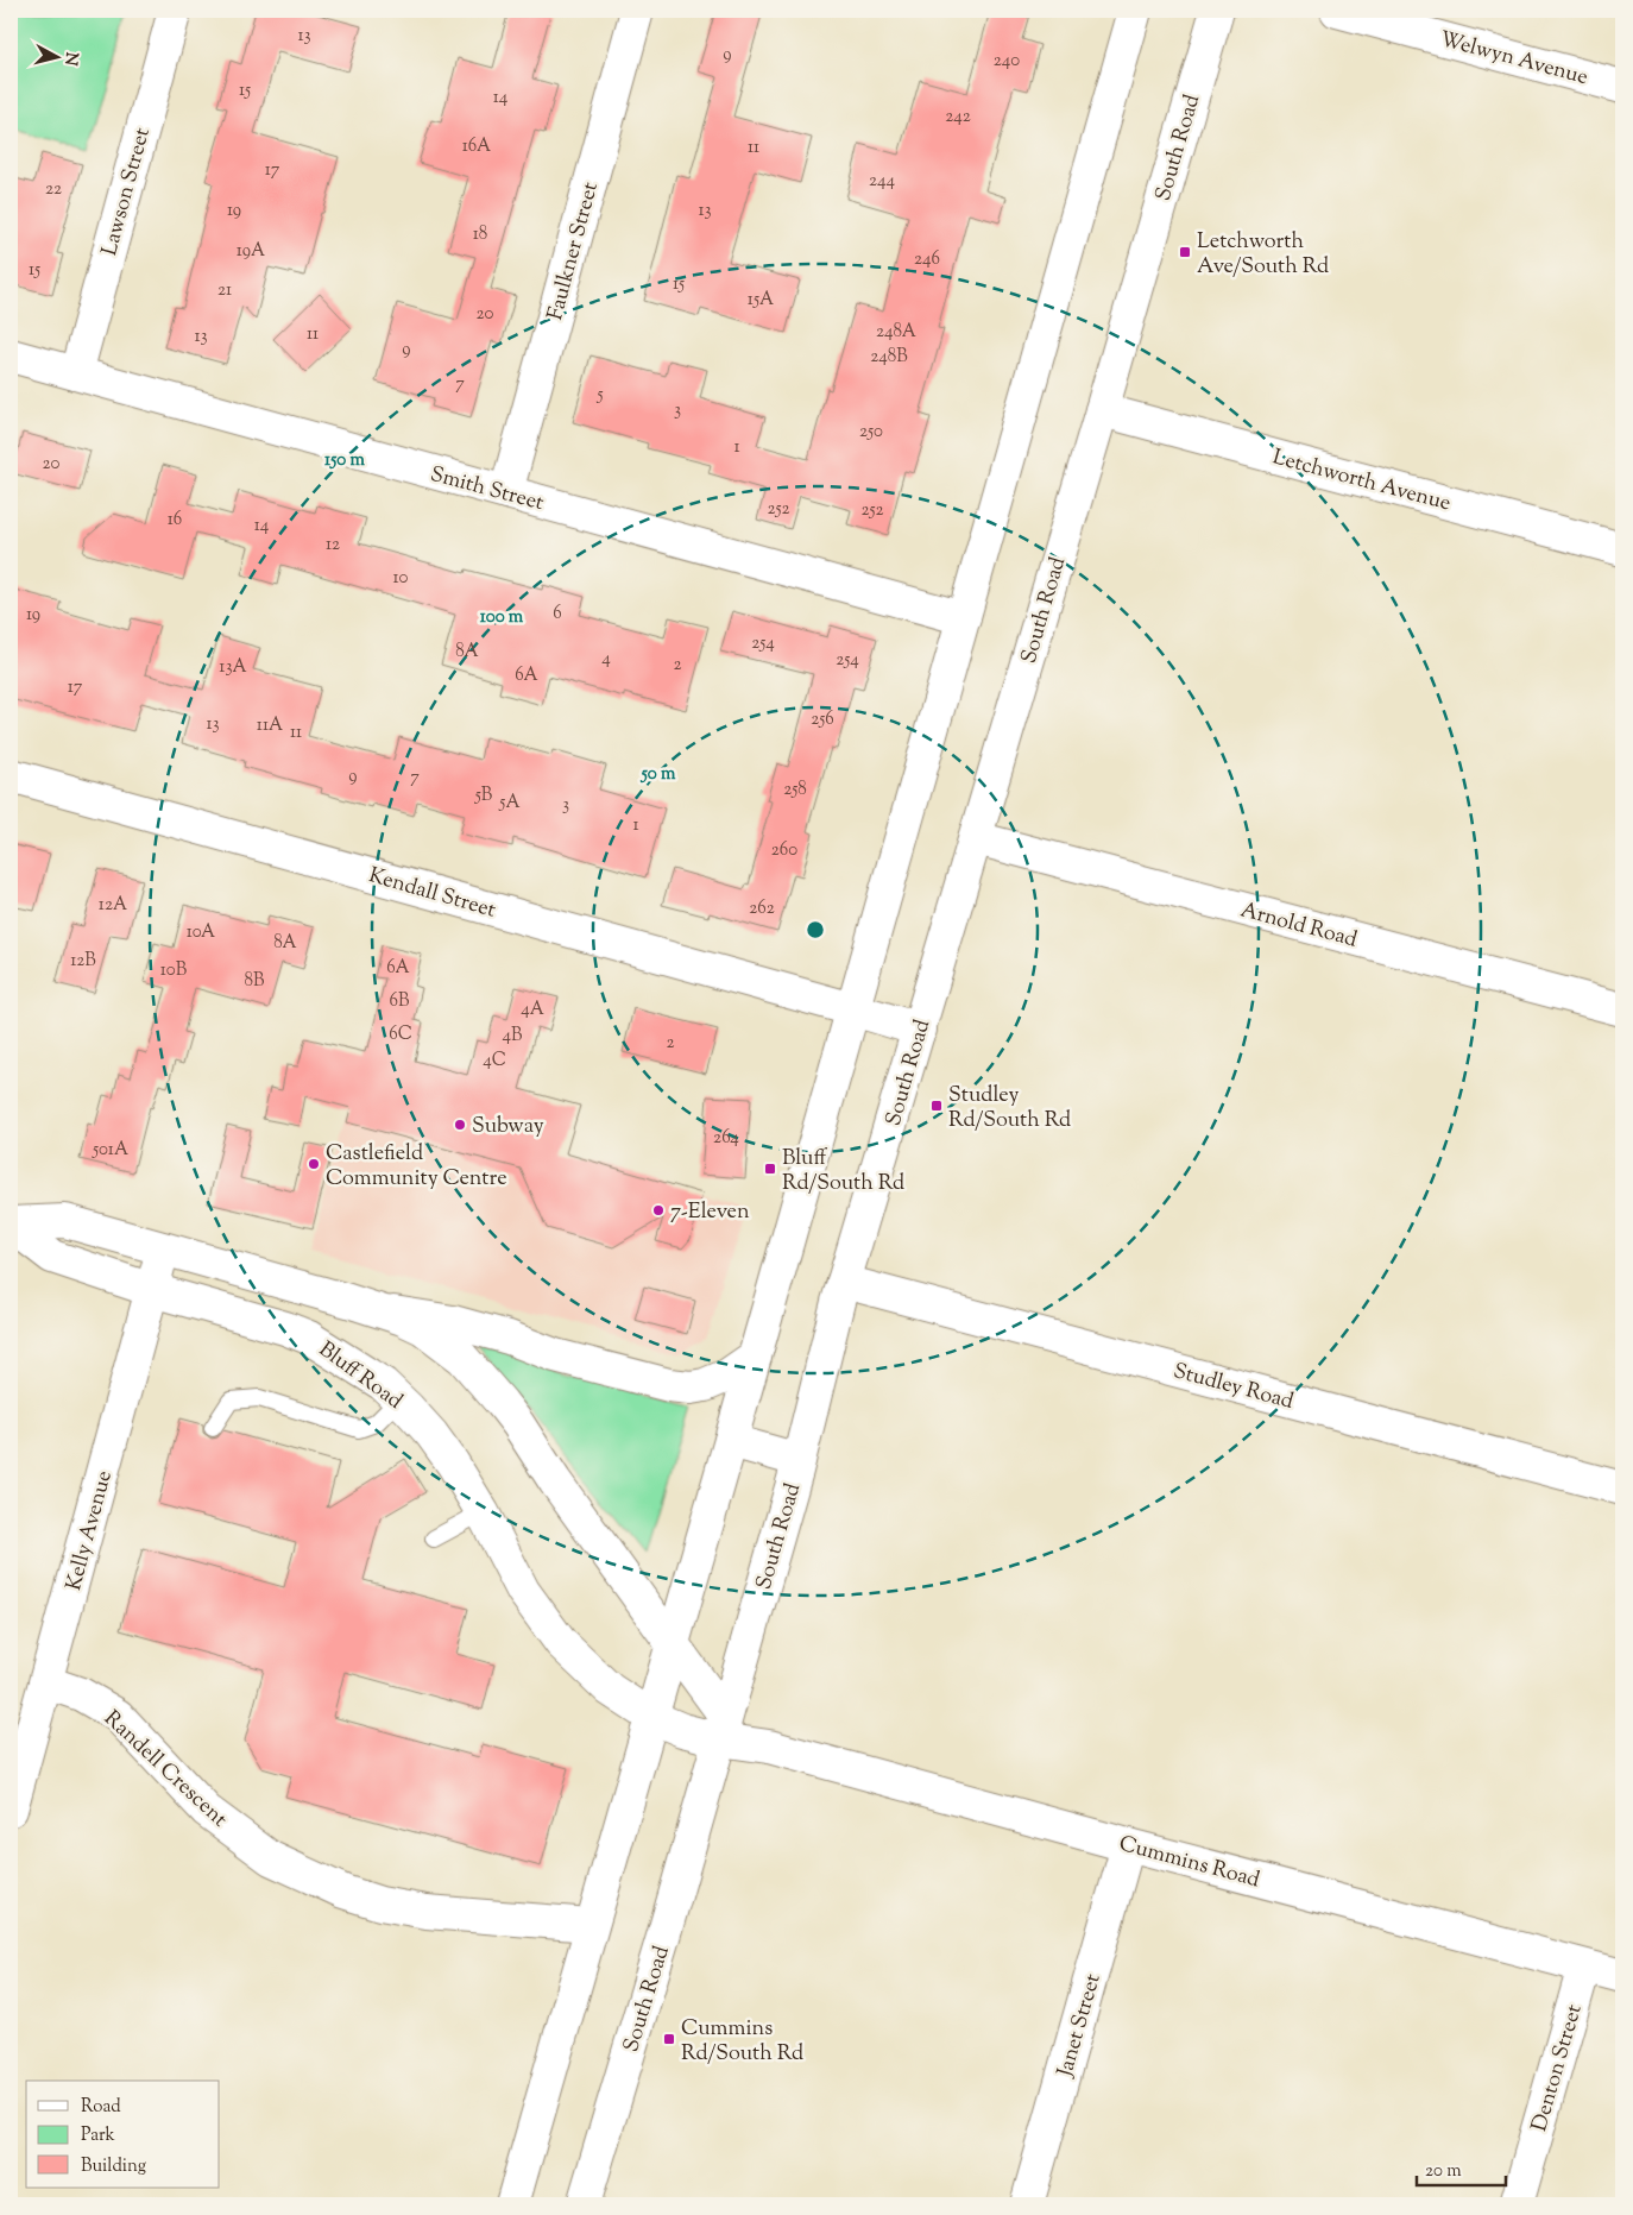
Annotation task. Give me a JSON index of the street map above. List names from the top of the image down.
{
  "streets": {
    "main road": [
      "Welwyn Avenue",
      "South Road",
      "Lawson Street",
      "Faulkner Street",
      "Letchworth Avenue",
      "Smith Street",
      "Kendall Street",
      "Arnold Road",
      "Bluff Road",
      "Studley Road",
      "Kelly Avenue",
      "Randell Crescent",
      "Cummins Road",
      "Janet Street",
      "Denton Street"
    ]
  },
  "crossings": [
    ["South Road", "Letchworth Avenue"],
    ["South Road", "Kendall Street"],
    ["South Road", "Arnold Road"],
    ["South Road", "Bluff Road"],
    ["South Road", "Studley Road"],
    ["South Road", "Cummins Road"],
    ["Lawson Street", "Smith Street"],
    ["Faulkner Street", "Smith Street"],
    ["Bluff Road", "Kelly Avenue"],
    ["Bluff Road", "Cummins Road"],
    ["Kelly Avenue", "Randell Crescent"],
    ["Cummins Road", "Janet Street"],
    ["Cummins Road", "Denton Street"]
  ],
  "places": {
    "transit": [
      "Letchworth Ave/South Rd",
      "Studley Rd/South Rd",
      "Bluff Rd/South Rd",
      "Cummins Rd/South Rd"
    ],
    "other": ["Subway", "Castlefield Community Centre", "7-Eleven"]
  },
  "house_numbers": [
    "13",
    "9",
    "240",
    "15",
    "14",
    "242",
    "16A",
    "11",
    "17",
    "244",
    "22",
    "19",
    "13",
    "18",
    "19A",
    "246",
    "15",
    "15",
    "21",
    "15A",
    "20",
    "248A",
    "11",
    "13",
    "9",
    "248B",
    "7",
    "5",
    "3",
    "250",
    "1",
    "20",
    "252",
    "252",
    "16",
    "14",
    "12",
    "10",
    "6",
    "19",
    "254",
    "8A",
    "4",
    "254",
    "2",
    "13A",
    "6A",
    "17",
    "256",
    "13",
    "11A",
    "11",
    "9",
    "7",
    "258",
    "5B",
    "5A",
    "3",
    "1",
    "260",
    "12A",
    "262",
    "10A",
    "8A",
    "12B",
    "6A",
    "10B",
    "8B",
    "6B",
    "4A",
    "6C",
    "4B",
    "2",
    "4C",
    "264",
    "501A"
  ],
  "legend": ["Road", "Park", "Building"],
  "scale_bar": "20 m",
  "north": "right",
  "rings": ["150 m", "100 m", "50 m"]
}
